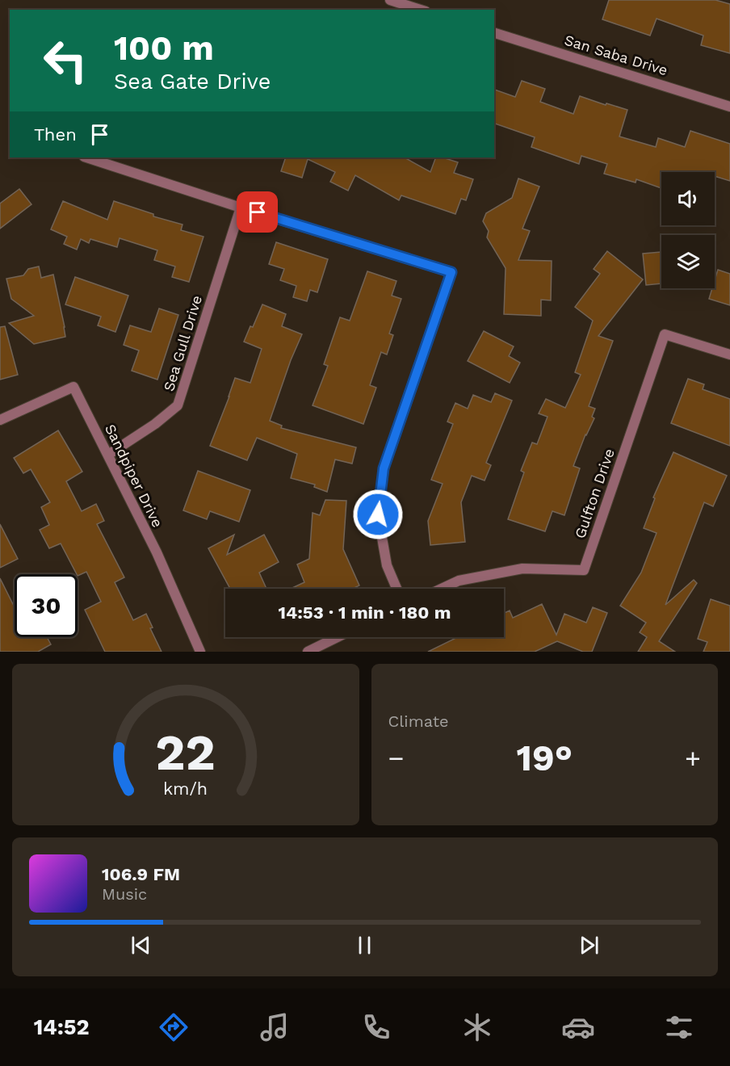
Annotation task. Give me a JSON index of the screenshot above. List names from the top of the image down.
{
  "streets": {
    "street": [
      "San Saba Drive",
      "Sea Gull Drive",
      "Sandpiper Drive",
      "Gulfton Drive"
    ]
  },
  "crossings": [
    ["Sea Gull Drive", "Sandpiper Drive"]
  ],
  "page": {
    "turn": ["100 m", "Sea Gate Drive"],
    "then": "Then",
    "limit": "30",
    "trip": "14:53 · 1 min · 180 m",
    "tile": "Climate",
    "heat": ["−", "19°", "+"],
    "song": ["106.9 FM", "Music"],
    "tabs": "14:52",
    "gauge": ["22", "km/h"]
  }
}
